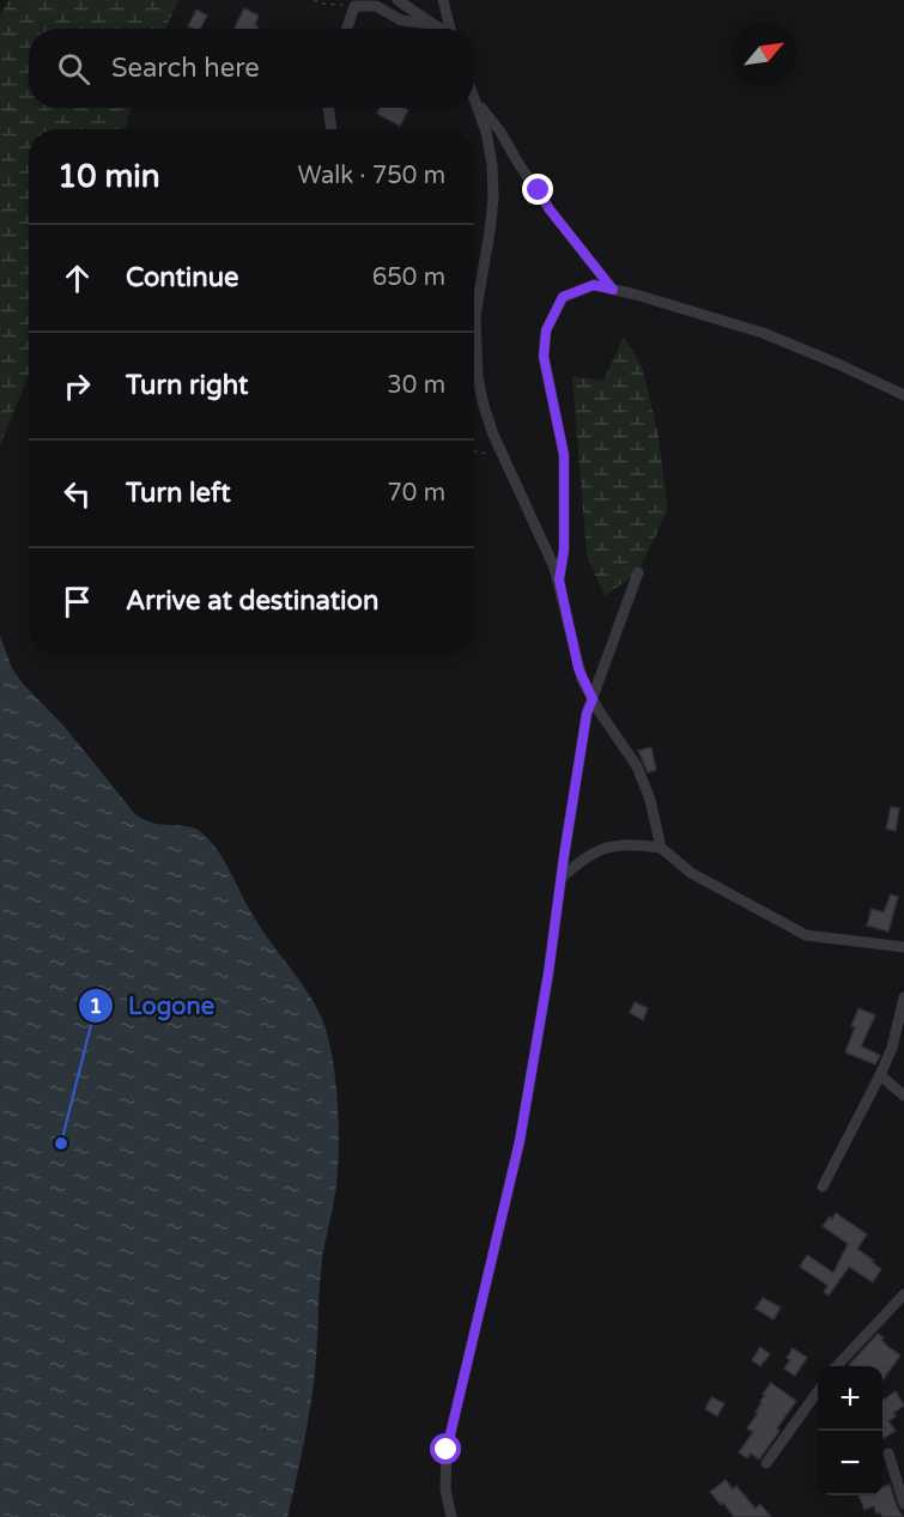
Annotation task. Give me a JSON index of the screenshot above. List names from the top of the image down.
{
  "places": ["Logone"],
  "north": "top right",
  "page": {
    "search": "Search here",
    "heading": ["10 min", "Walk · 750 m"],
    "list": [
      ["Continue", "650 m"],
      ["Turn right", "30 m"],
      ["Turn left", "70 m"],
      "Arrive at destination"
    ],
    "map_buttons": ["+", "−"]
  }
}
